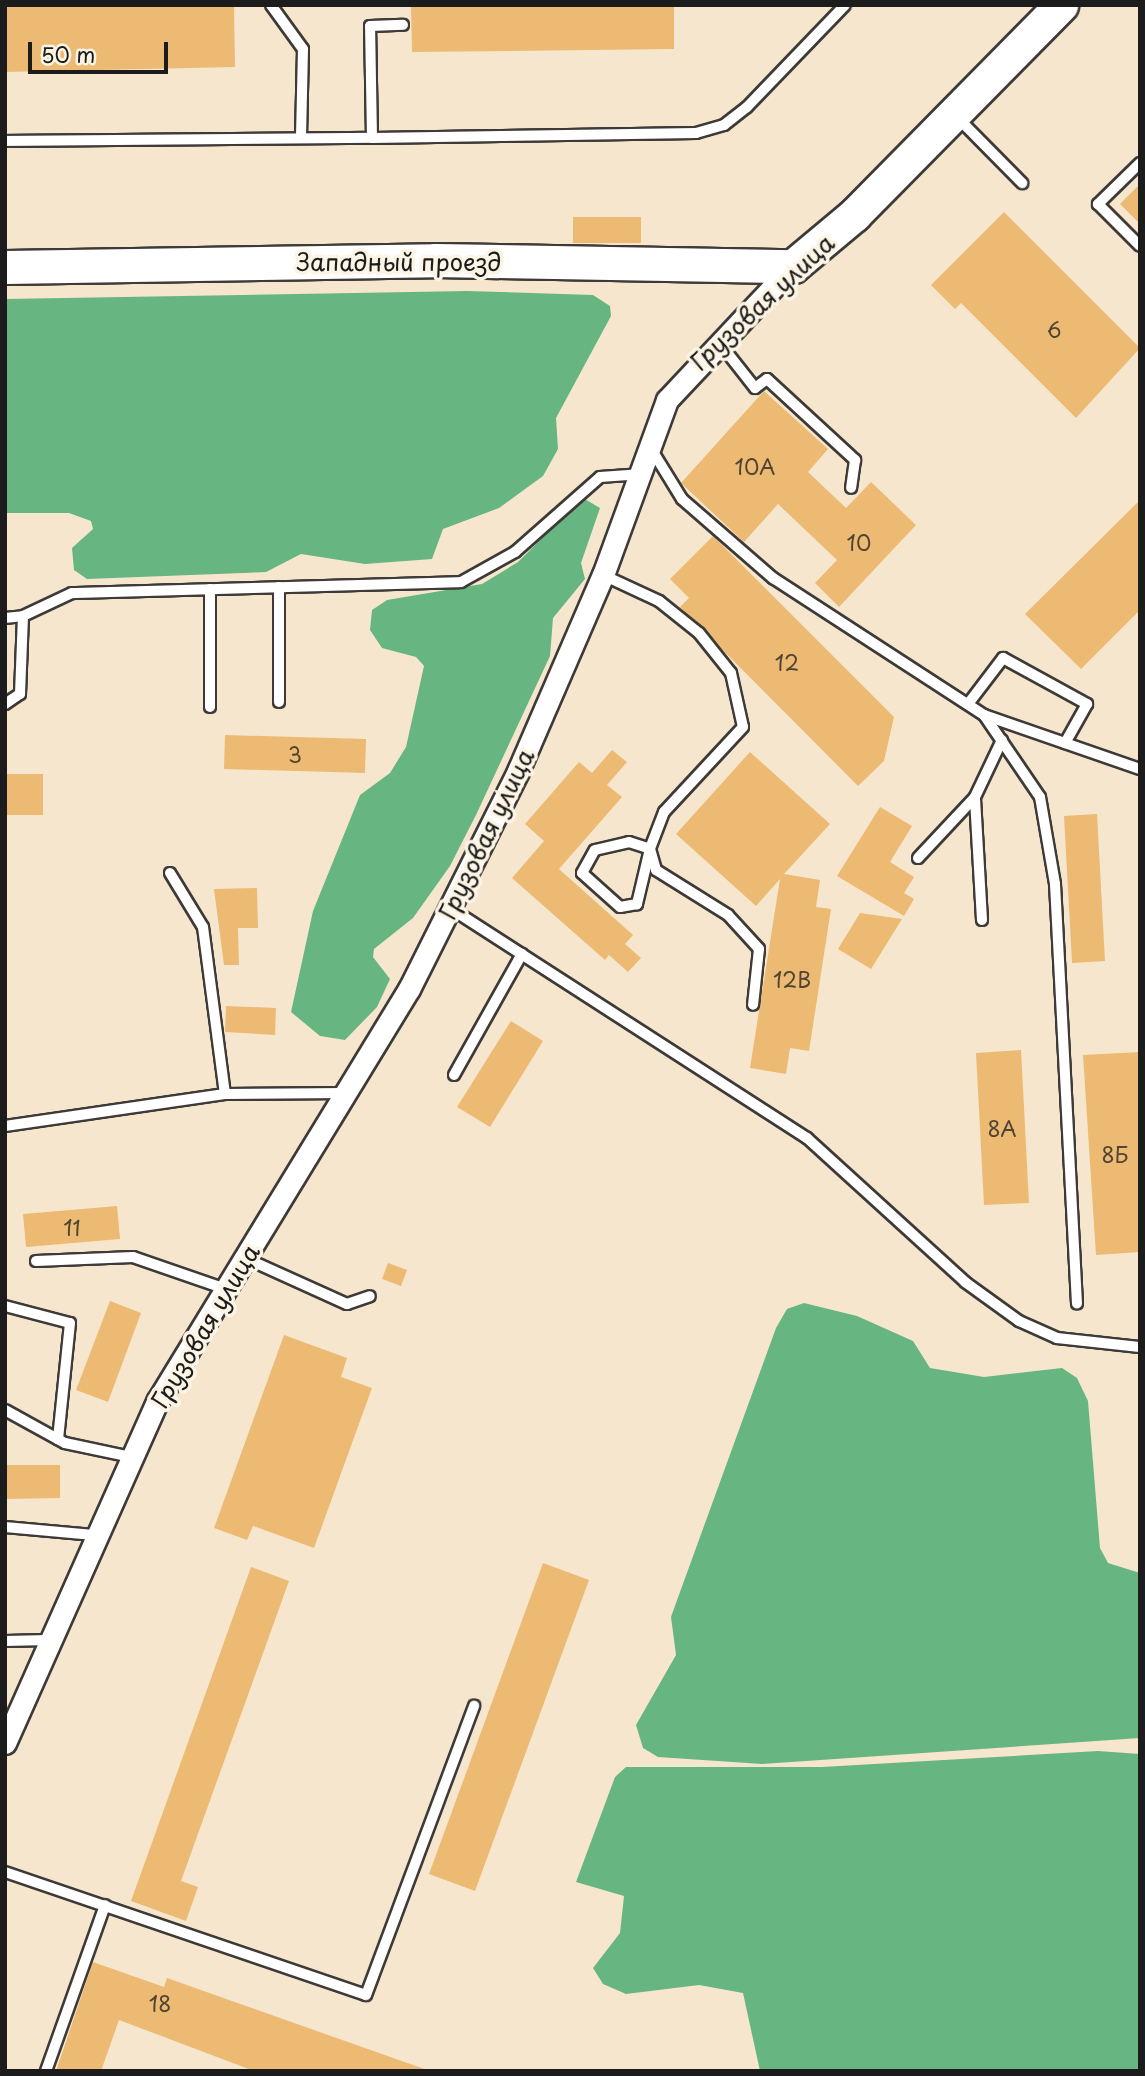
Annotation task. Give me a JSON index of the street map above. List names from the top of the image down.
{
  "streets": {
    "main road": ["Западный проезд", "Грузовая улица"]
  },
  "crossings": [
    ["Западный проезд", "Грузовая улица"]
  ],
  "house_numbers": [
    "6",
    "10А",
    "10",
    "12",
    "3",
    "12В",
    "8А",
    "8Б",
    "11",
    "18"
  ],
  "scale_bar": "50 m"
}
